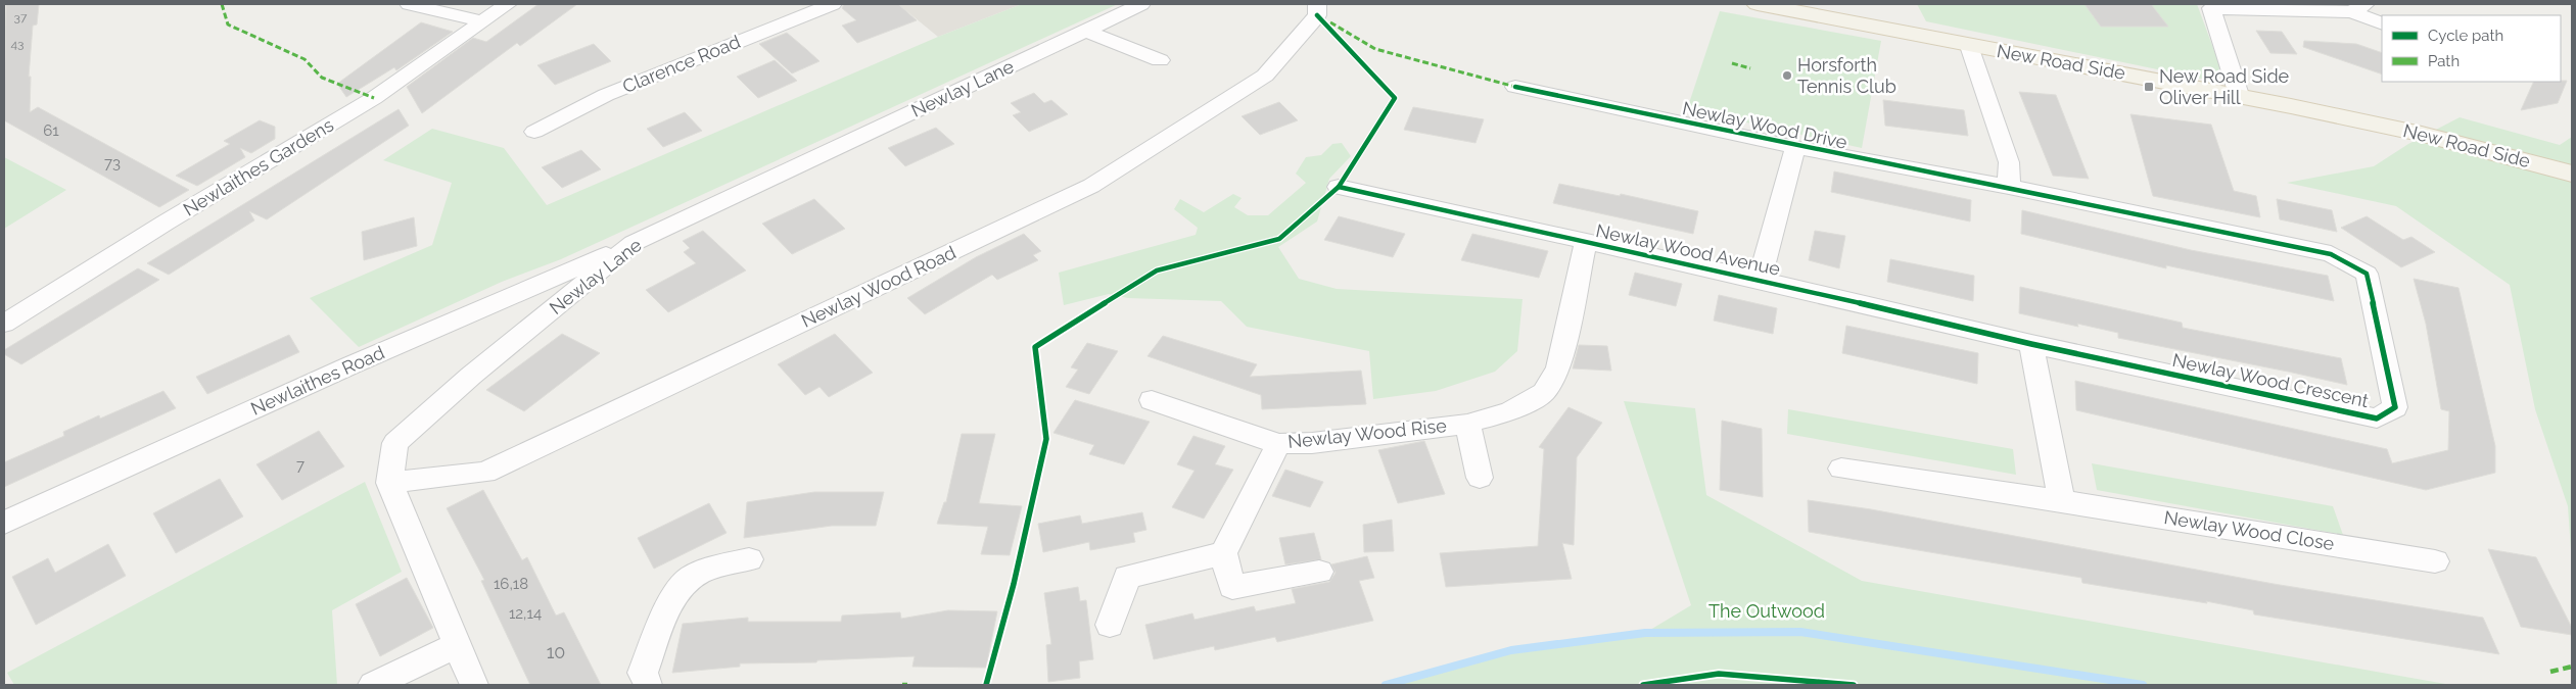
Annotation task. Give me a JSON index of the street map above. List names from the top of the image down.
{
  "streets": {
    "main road": ["New Road Side"],
    "street": [
      "Clarence Road",
      "Newlay Lane",
      "Newlay Wood Drive",
      "Newlaithes Gardens",
      "Newlay Wood Avenue",
      "Newlay Wood Road",
      "Newlaithes Road",
      "Newlay Wood Crescent",
      "Newlay Wood Rise",
      "Newlay Wood Close"
    ]
  },
  "crossings": [
    ["Newlay Lane", "Newlay Wood Road"],
    ["Newlay Lane", "Newlaithes Road"],
    ["Newlay Wood Drive", "Newlay Wood Crescent"],
    ["Newlay Wood Avenue", "Newlay Wood Crescent"],
    ["Newlay Wood Avenue", "Newlay Wood Rise"]
  ],
  "parks": ["The Outwood"],
  "places": {
    "other": ["Horsforth Tennis Club"],
    "transit": ["New Road Side Oliver Hill"]
  },
  "house_numbers": [
    "37",
    "43",
    "61",
    "73",
    "7",
    "16,18",
    "12,14",
    "10"
  ],
  "legend": ["Cycle path", "Path"]
}
